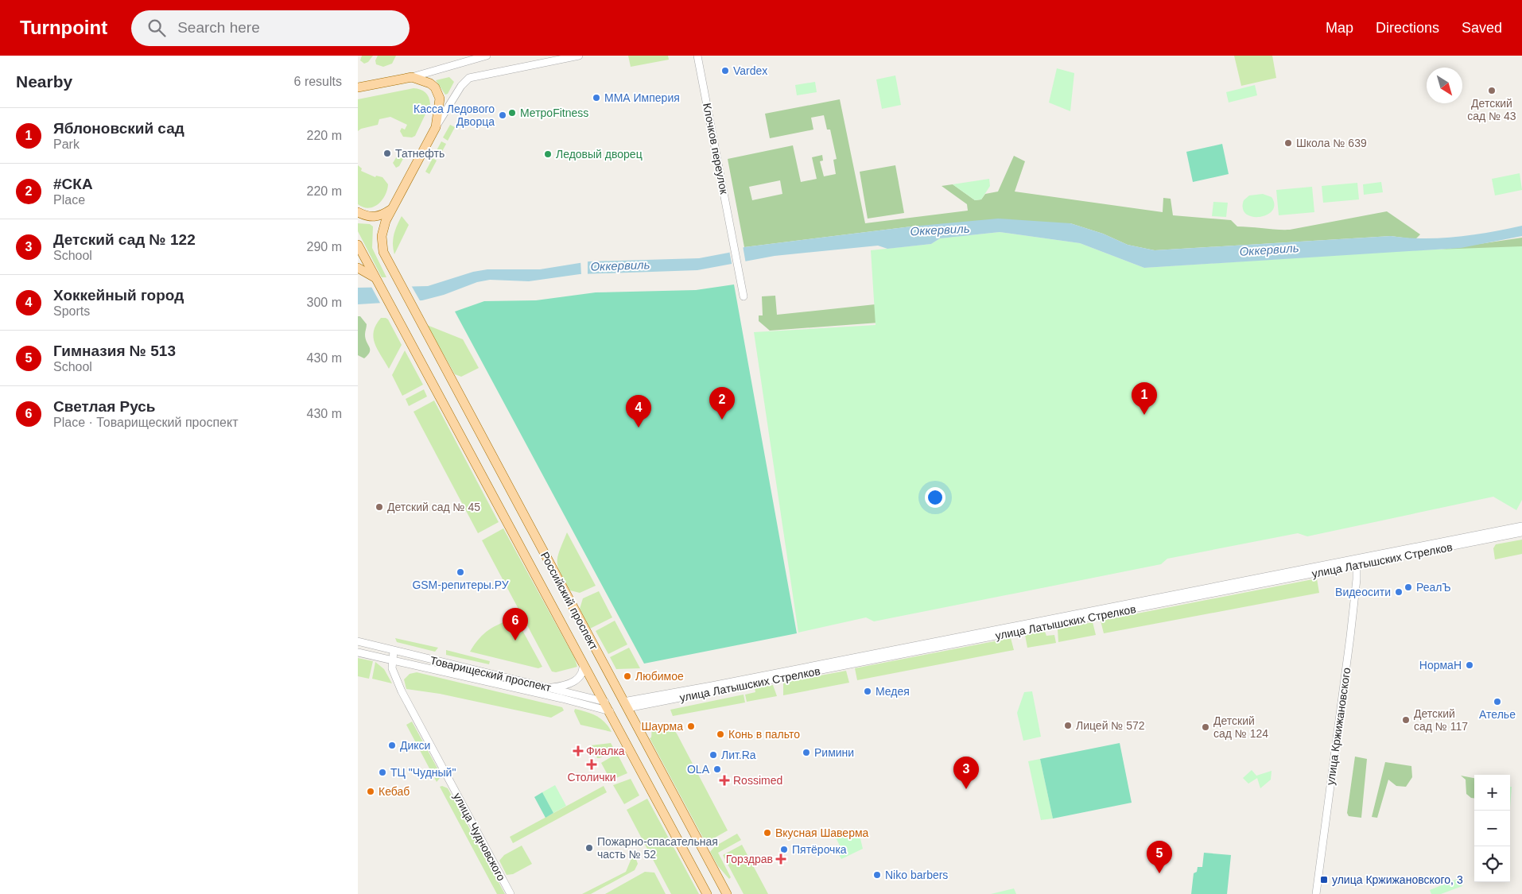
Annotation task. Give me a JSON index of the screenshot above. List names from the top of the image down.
{
  "streets": {
    "main road": ["улица Латышских Стрелков", "Российский проспект", "Товарищеский проспект"],
    "street": ["Клочков переулок", "улица Кржижановского", "улица Чудновского"]
  },
  "crossings": [
    ["улица Латышских Стрелков", "Российский проспект"],
    ["улица Латышских Стрелков", "Товарищеский проспект"],
    ["улица Латышских Стрелков", "улица Кржижановского"],
    ["Российский проспект", "Товарищеский проспект"],
    ["Товарищеский проспект", "улица Чудновского"]
  ],
  "water": ["Оккервиль"],
  "places": {
    "other": [
      "Vardex",
      "Детский сад № 43",
      "ММА Империя",
      "МетроFitness",
      "Касса Ледового Дворца",
      "Школа № 639",
      "Татнефть",
      "Ледовый дворец",
      "Детский сад № 45",
      "GSM-репитеры.РУ",
      "РеалЪ",
      "Видеосити",
      "НормаН",
      "Любимое",
      "Медея",
      "Ателье",
      "Детский сад № 117",
      "Лицей № 572",
      "Шаурма",
      "Детский сад № 124",
      "Конь в пальто",
      "Дикси",
      "Римини",
      "Лит.Ra",
      "OLA",
      "ТЦ \"Чудный\"",
      "Кебаб",
      "Вкусная Шаверма",
      "Пожарно-спасательная часть № 52",
      "Пятёрочка",
      "Niko barbers"
    ],
    "health": [
      "Фиалка",
      "Столички",
      "Rossimed",
      "Горздрав"
    ],
    "transit": ["улица Кржижановского, 3"]
  },
  "north": "bottom right",
  "page": {
    "header": "Turnpoint",
    "search": "Search here",
    "nav": ["Map", "Directions", "Saved"],
    "heading": ["Nearby", "6 results"],
    "list": [
      {
        "mark": "1",
        "name": "Яблоновский сад",
        "note": "Park",
        "value": "220 m"
      },
      {
        "mark": "2",
        "name": "#СКА",
        "note": "Place",
        "value": "220 m"
      },
      {
        "mark": "3",
        "name": "Детский сад № 122",
        "note": "School",
        "value": "290 m"
      },
      {
        "mark": "4",
        "name": "Хоккейный город",
        "note": "Sports",
        "value": "300 m"
      },
      {
        "mark": "5",
        "name": "Гимназия № 513",
        "note": "School",
        "value": "430 m"
      },
      {
        "mark": "6",
        "name": "Светлая Русь",
        "note": "Place · Товарищеский проспект",
        "value": "430 m"
      }
    ],
    "pins": [
      "1",
      "2",
      "4",
      "6",
      "3",
      "5"
    ],
    "map_buttons": ["+", "−"]
  }
}
